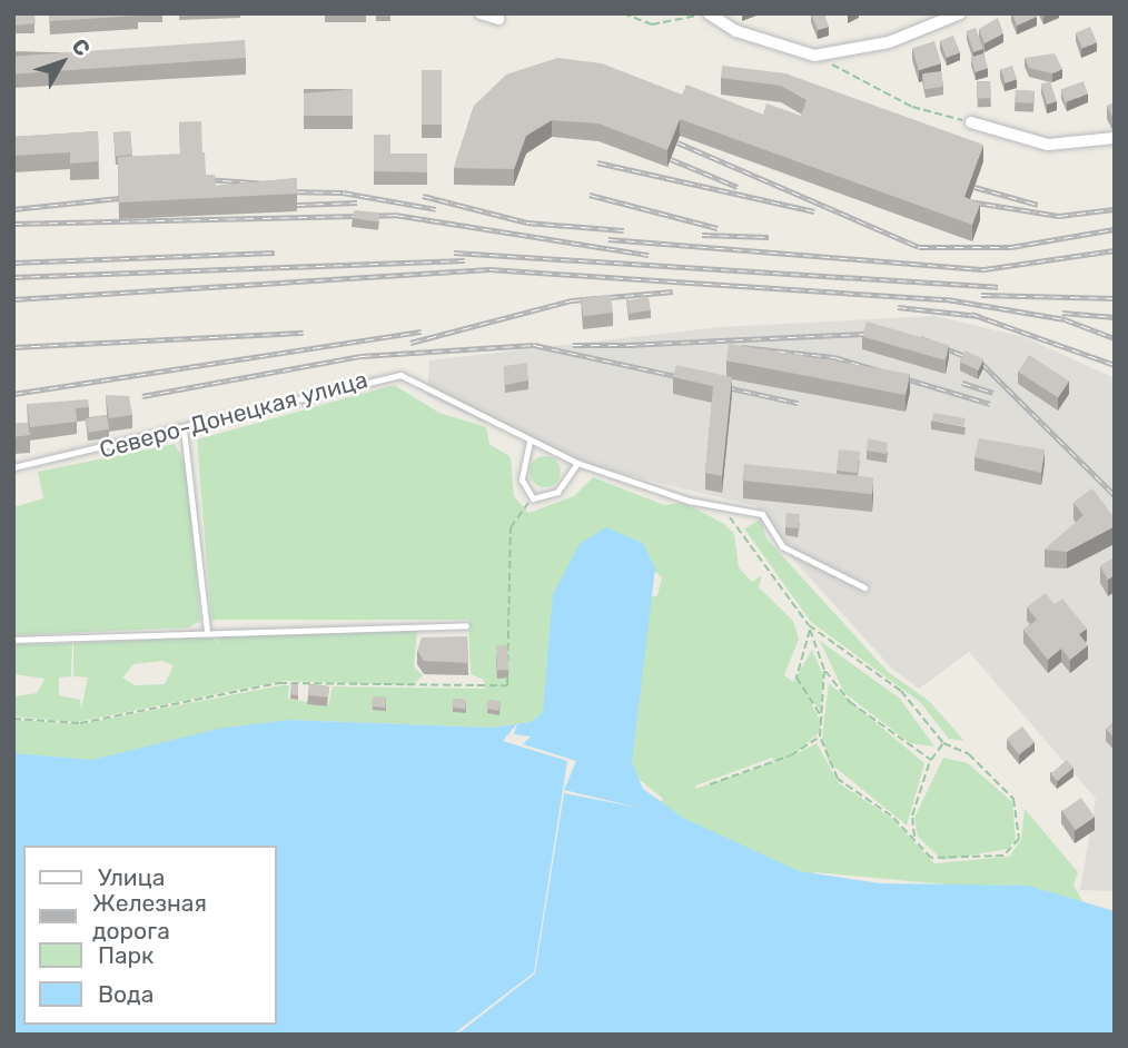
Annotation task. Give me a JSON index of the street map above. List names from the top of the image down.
{
  "streets": {
    "lane": ["Северо-Донецкая улица"]
  },
  "legend": [
    "Улица",
    "Железная дорога",
    "Парк",
    "Вода"
  ],
  "north": "top right"
}
